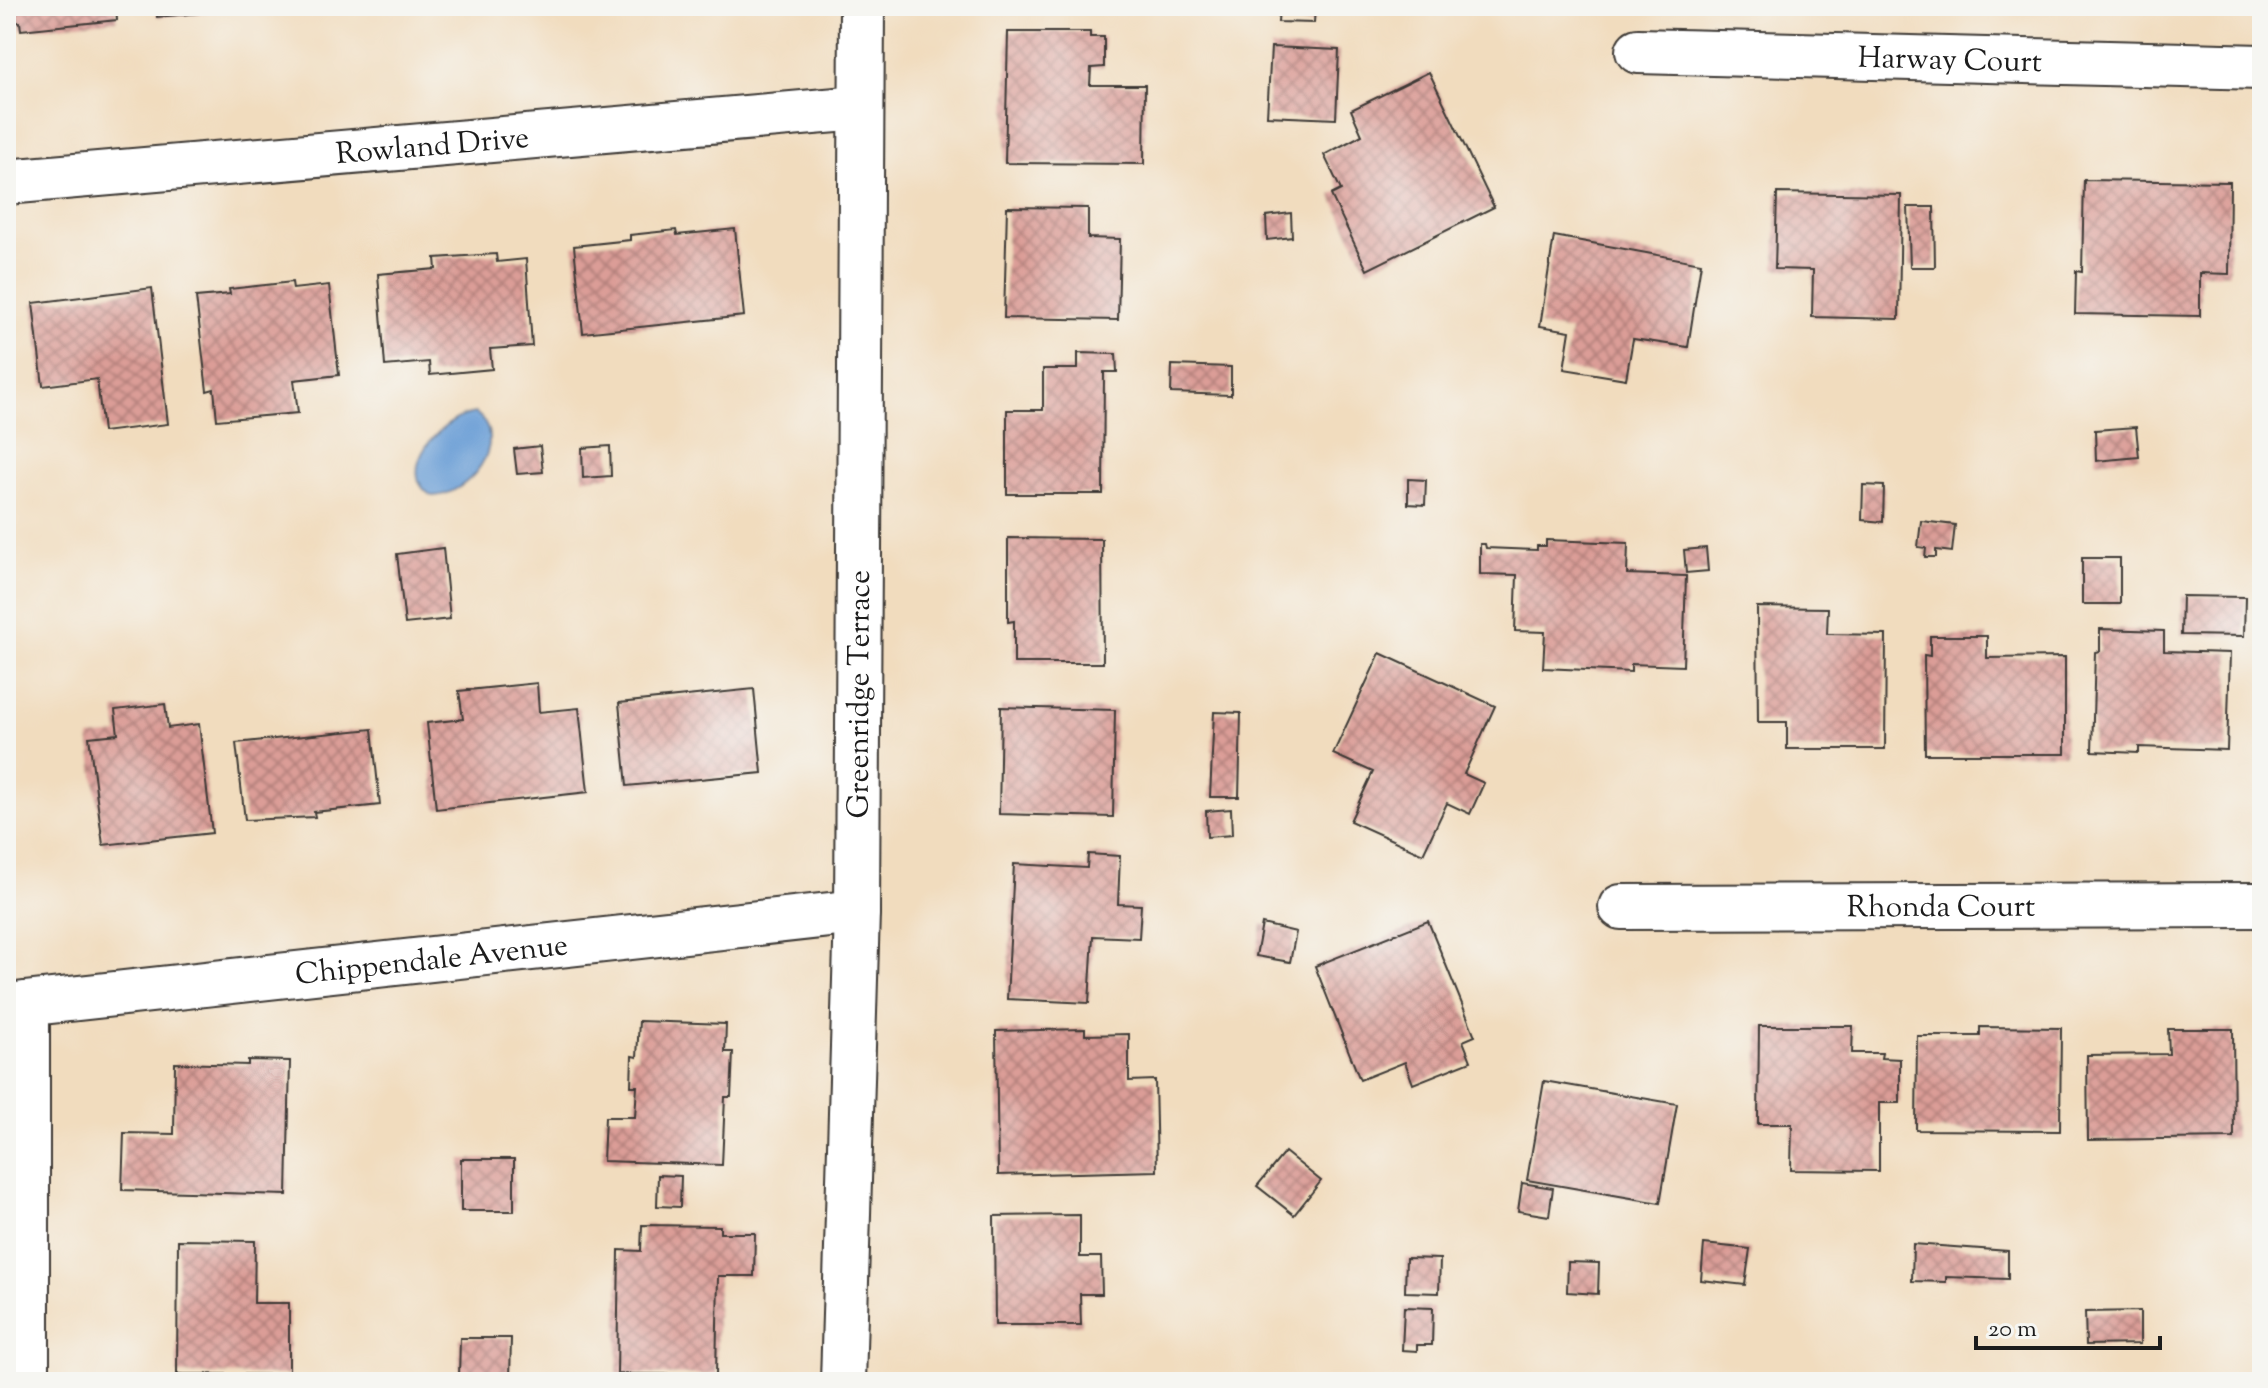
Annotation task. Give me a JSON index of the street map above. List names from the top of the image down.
{
  "streets": {
    "street": [
      "Harway Court",
      "Rowland Drive",
      "Greenridge Terrace",
      "Rhonda Court",
      "Chippendale Avenue"
    ]
  },
  "crossings": [
    ["Rowland Drive", "Greenridge Terrace"],
    ["Greenridge Terrace", "Chippendale Avenue"]
  ],
  "scale_bar": "20 m"
}
